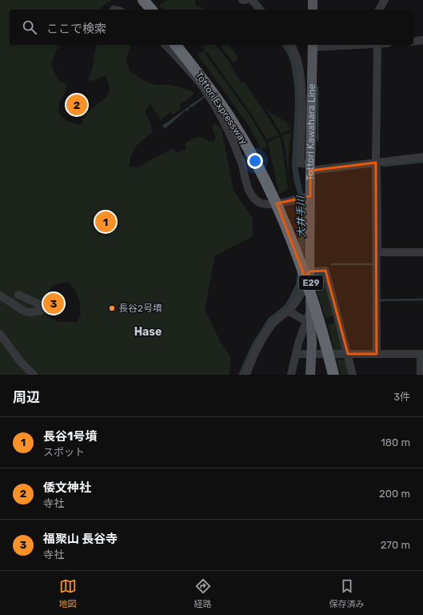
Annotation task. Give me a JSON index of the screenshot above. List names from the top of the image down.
{
  "streets": {
    "highway": ["Tottori Expressway", "E29"],
    "main road": ["Tottori Kawahara Line"]
  },
  "districts": ["Hase"],
  "water": ["大井手川"],
  "places": ["長谷2号墳"],
  "page": {
    "search": "ここで検索",
    "pins": ["2", "1", "3"],
    "heading": ["周辺", "3件"],
    "list": [
      {
        "mark": "1",
        "name": "長谷1号墳",
        "note": "スポット",
        "value": "180 m"
      },
      {
        "mark": "2",
        "name": "倭文神社",
        "note": "寺社",
        "value": "200 m"
      },
      {
        "mark": "3",
        "name": "福聚山 長谷寺",
        "note": "寺社",
        "value": "270 m"
      }
    ],
    "nav": ["地図", "経路", "保存済み"]
  }
}
